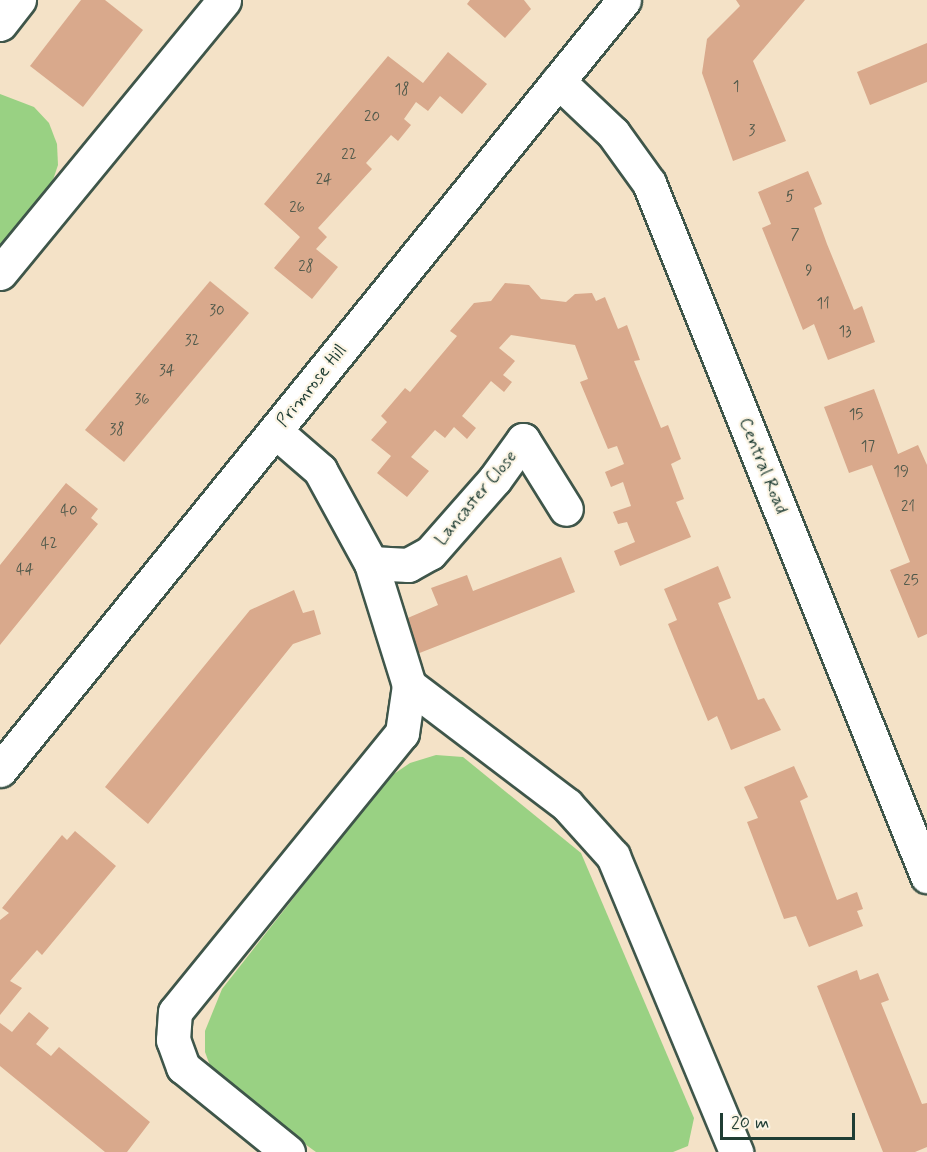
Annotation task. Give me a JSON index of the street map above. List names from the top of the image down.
{
  "streets": {
    "street": ["Primrose Hill", "Central Road", "Lancaster Close"]
  },
  "crossings": [
    ["Primrose Hill", "Central Road"]
  ],
  "house_numbers": [
    "1",
    "18",
    "20",
    "3",
    "22",
    "24",
    "5",
    "26",
    "7",
    "28",
    "9",
    "11",
    "30",
    "13",
    "32",
    "34",
    "36",
    "15",
    "38",
    "17",
    "19",
    "21",
    "40",
    "42",
    "44",
    "25"
  ],
  "scale_bar": "20 m"
}
